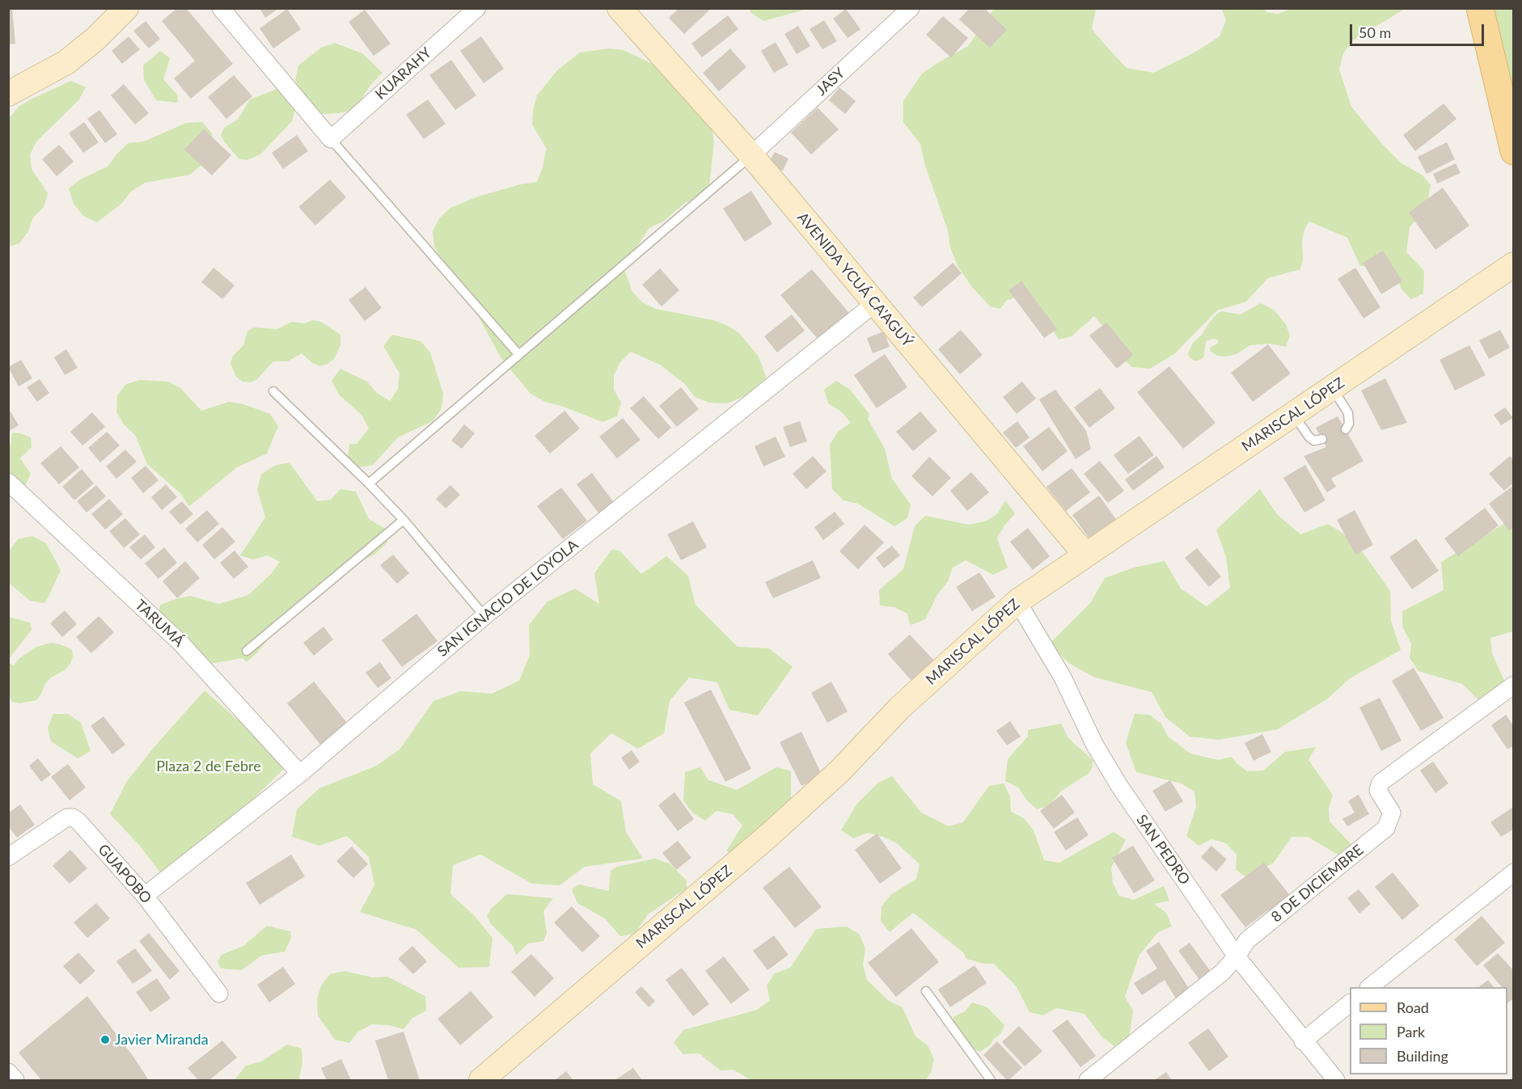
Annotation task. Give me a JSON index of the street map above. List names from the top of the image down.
{
  "streets": {
    "street": [
      "KUARAHY",
      "JASY",
      "AVENIDA YCUÁ CA'AGUÝ",
      "MARISCAL LÓPEZ",
      "SAN IGNACIO DE LOYOLA",
      "TARUMÁ",
      "SAN PEDRO",
      "GUAPOBO",
      "8 DE DICIEMBRE"
    ]
  },
  "crossings": [
    ["JASY", "AVENIDA YCUÁ CA'AGUÝ"],
    ["AVENIDA YCUÁ CA'AGUÝ", "MARISCAL LÓPEZ"],
    ["AVENIDA YCUÁ CA'AGUÝ", "SAN IGNACIO DE LOYOLA"],
    ["MARISCAL LÓPEZ", "SAN PEDRO"],
    ["SAN IGNACIO DE LOYOLA", "TARUMÁ"],
    ["SAN IGNACIO DE LOYOLA", "GUAPOBO"],
    ["SAN PEDRO", "8 DE DICIEMBRE"]
  ],
  "parks": ["Plaza 2 de Febre"],
  "places": ["Javier Miranda"],
  "legend": ["Road", "Park", "Building"],
  "scale_bar": "50 m"
}
